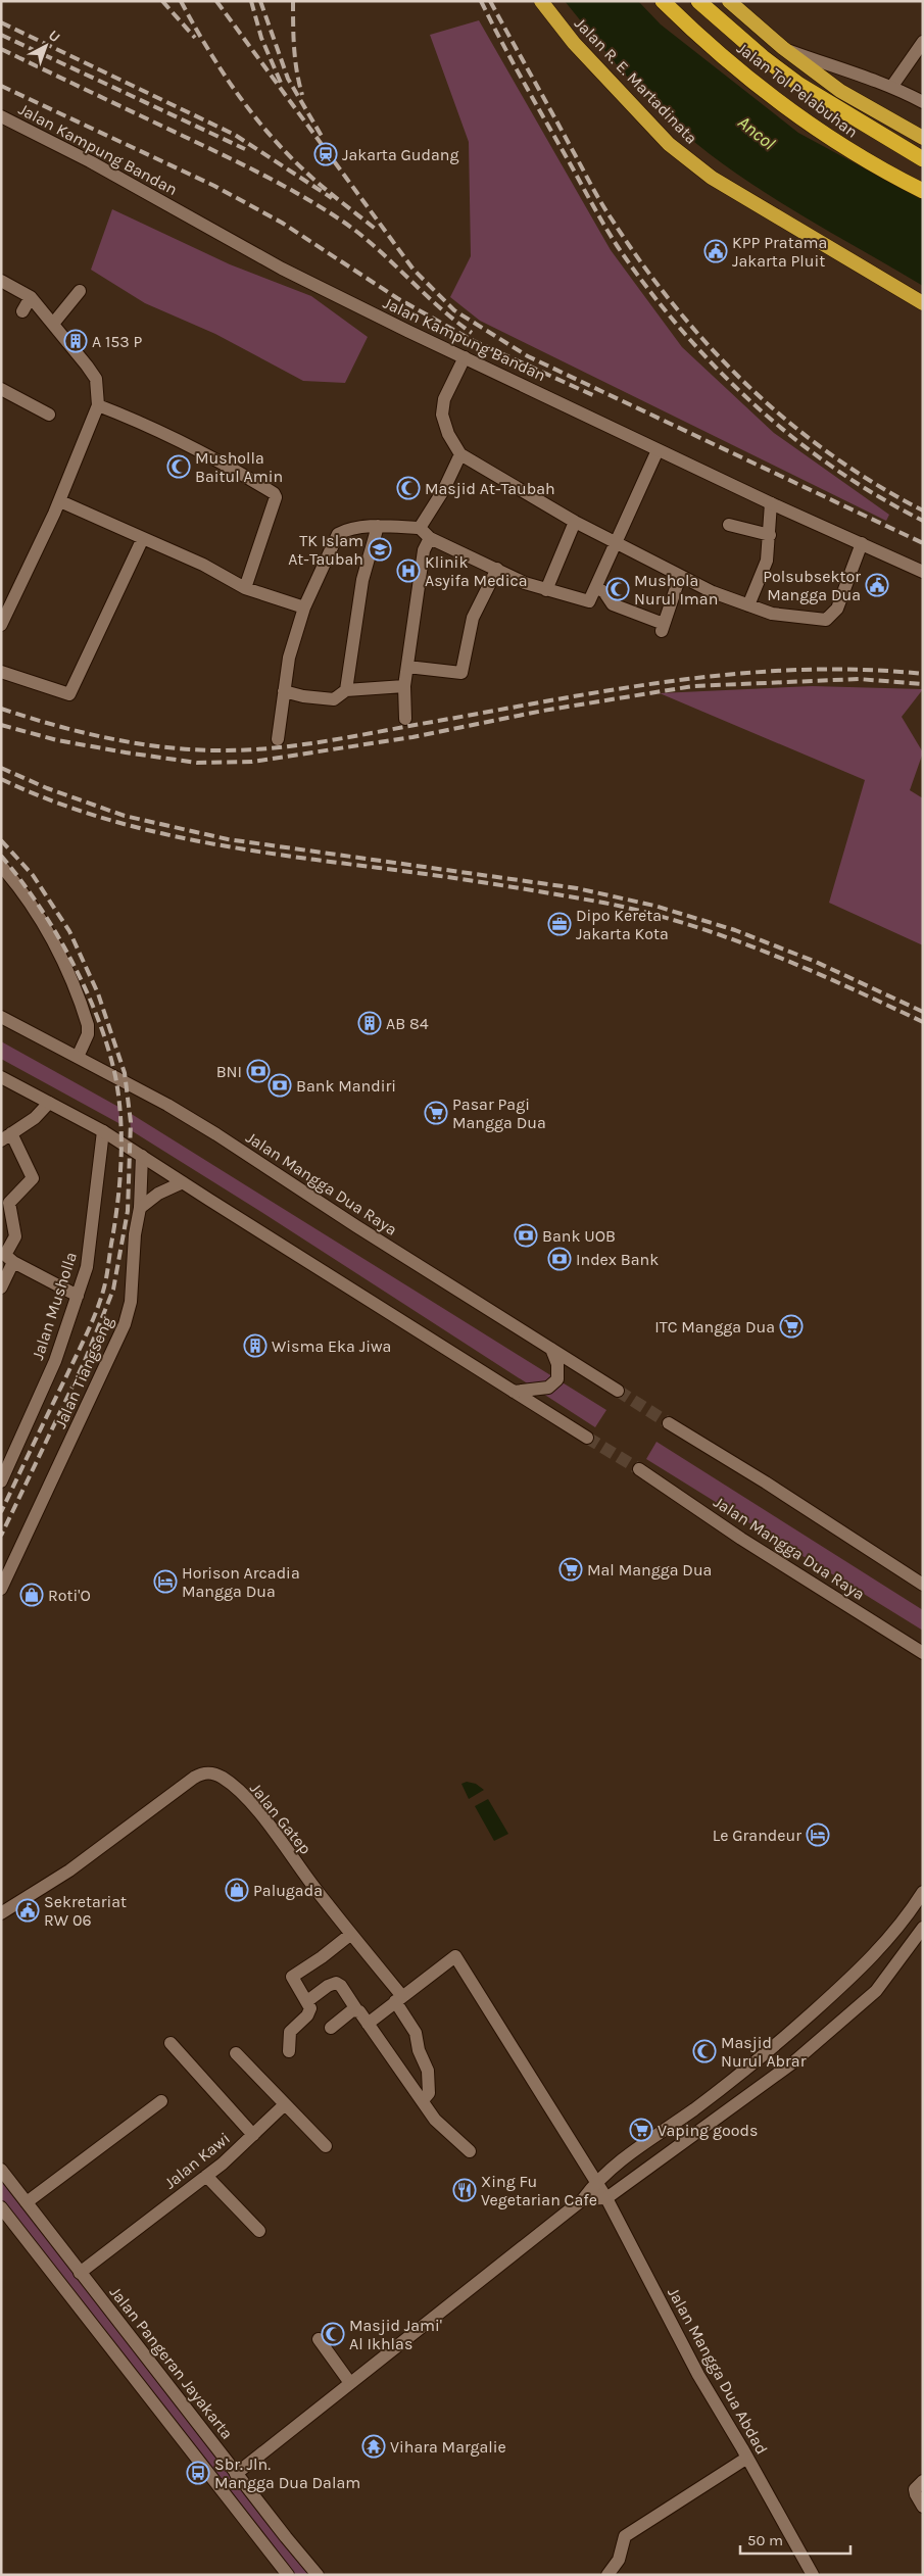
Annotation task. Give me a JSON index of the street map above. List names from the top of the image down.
{
  "streets": {
    "highway": ["Jalan R. E. Martadinata", "Jalan Tol Pelabuhan"],
    "street": [
      "Jalan Kampung Bandan",
      "Jalan Mangga Dua Raya",
      "Jalan Musholla",
      "Jalan Tiangseng",
      "Jalan Gatep",
      "Jalan Kawi",
      "Jalan Pangeran Jayakarta",
      "Jalan Mangga Dua Abdad"
    ]
  },
  "crossings": [
    ["Jalan Gatep", "Jalan Mangga Dua Abdad"],
    ["Jalan Kawi", "Jalan Pangeran Jayakarta"]
  ],
  "water": ["Ancol"],
  "places": {
    "station": ["Jakarta Gudang"],
    "public building": ["KPP Pratama Jakarta Pluit", "Polsubsektor Mangga Dua", "Sekretariat RW 06"],
    "building": ["A 153 P", "AB 84", "Wisma Eka Jiwa"],
    "mosque": [
      "Musholla Baitul Amin",
      "Masjid At-Taubah",
      "Mushola Nurul Iman",
      "Masjid Nurul Abrar",
      "Masjid Jami' Al Ikhlas"
    ],
    "school or university": ["TK Islam At-Taubah"],
    "hospital": ["Klinik Asyifa Medica"],
    "office": ["Dipo Kereta Jakarta Kota"],
    "bank": [
      "BNI",
      "Bank Mandiri",
      "Bank UOB",
      "Index Bank"
    ],
    "supermarket": [
      "Pasar Pagi Mangga Dua",
      "ITC Mangga Dua",
      "Mal Mangga Dua",
      "Vaping goods"
    ],
    "hotel": ["Horison Arcadia Mangga Dua", "Le Grandeur"],
    "shop": ["Roti'O", "Palugada"],
    "restaurant": ["Xing Fu Vegetarian Cafe"],
    "temple": ["Vihara Margalie"],
    "bus stop": ["Sbr. Jln. Mangga Dua Dalam"]
  },
  "scale_bar": "50 m",
  "north": "top right"
}
